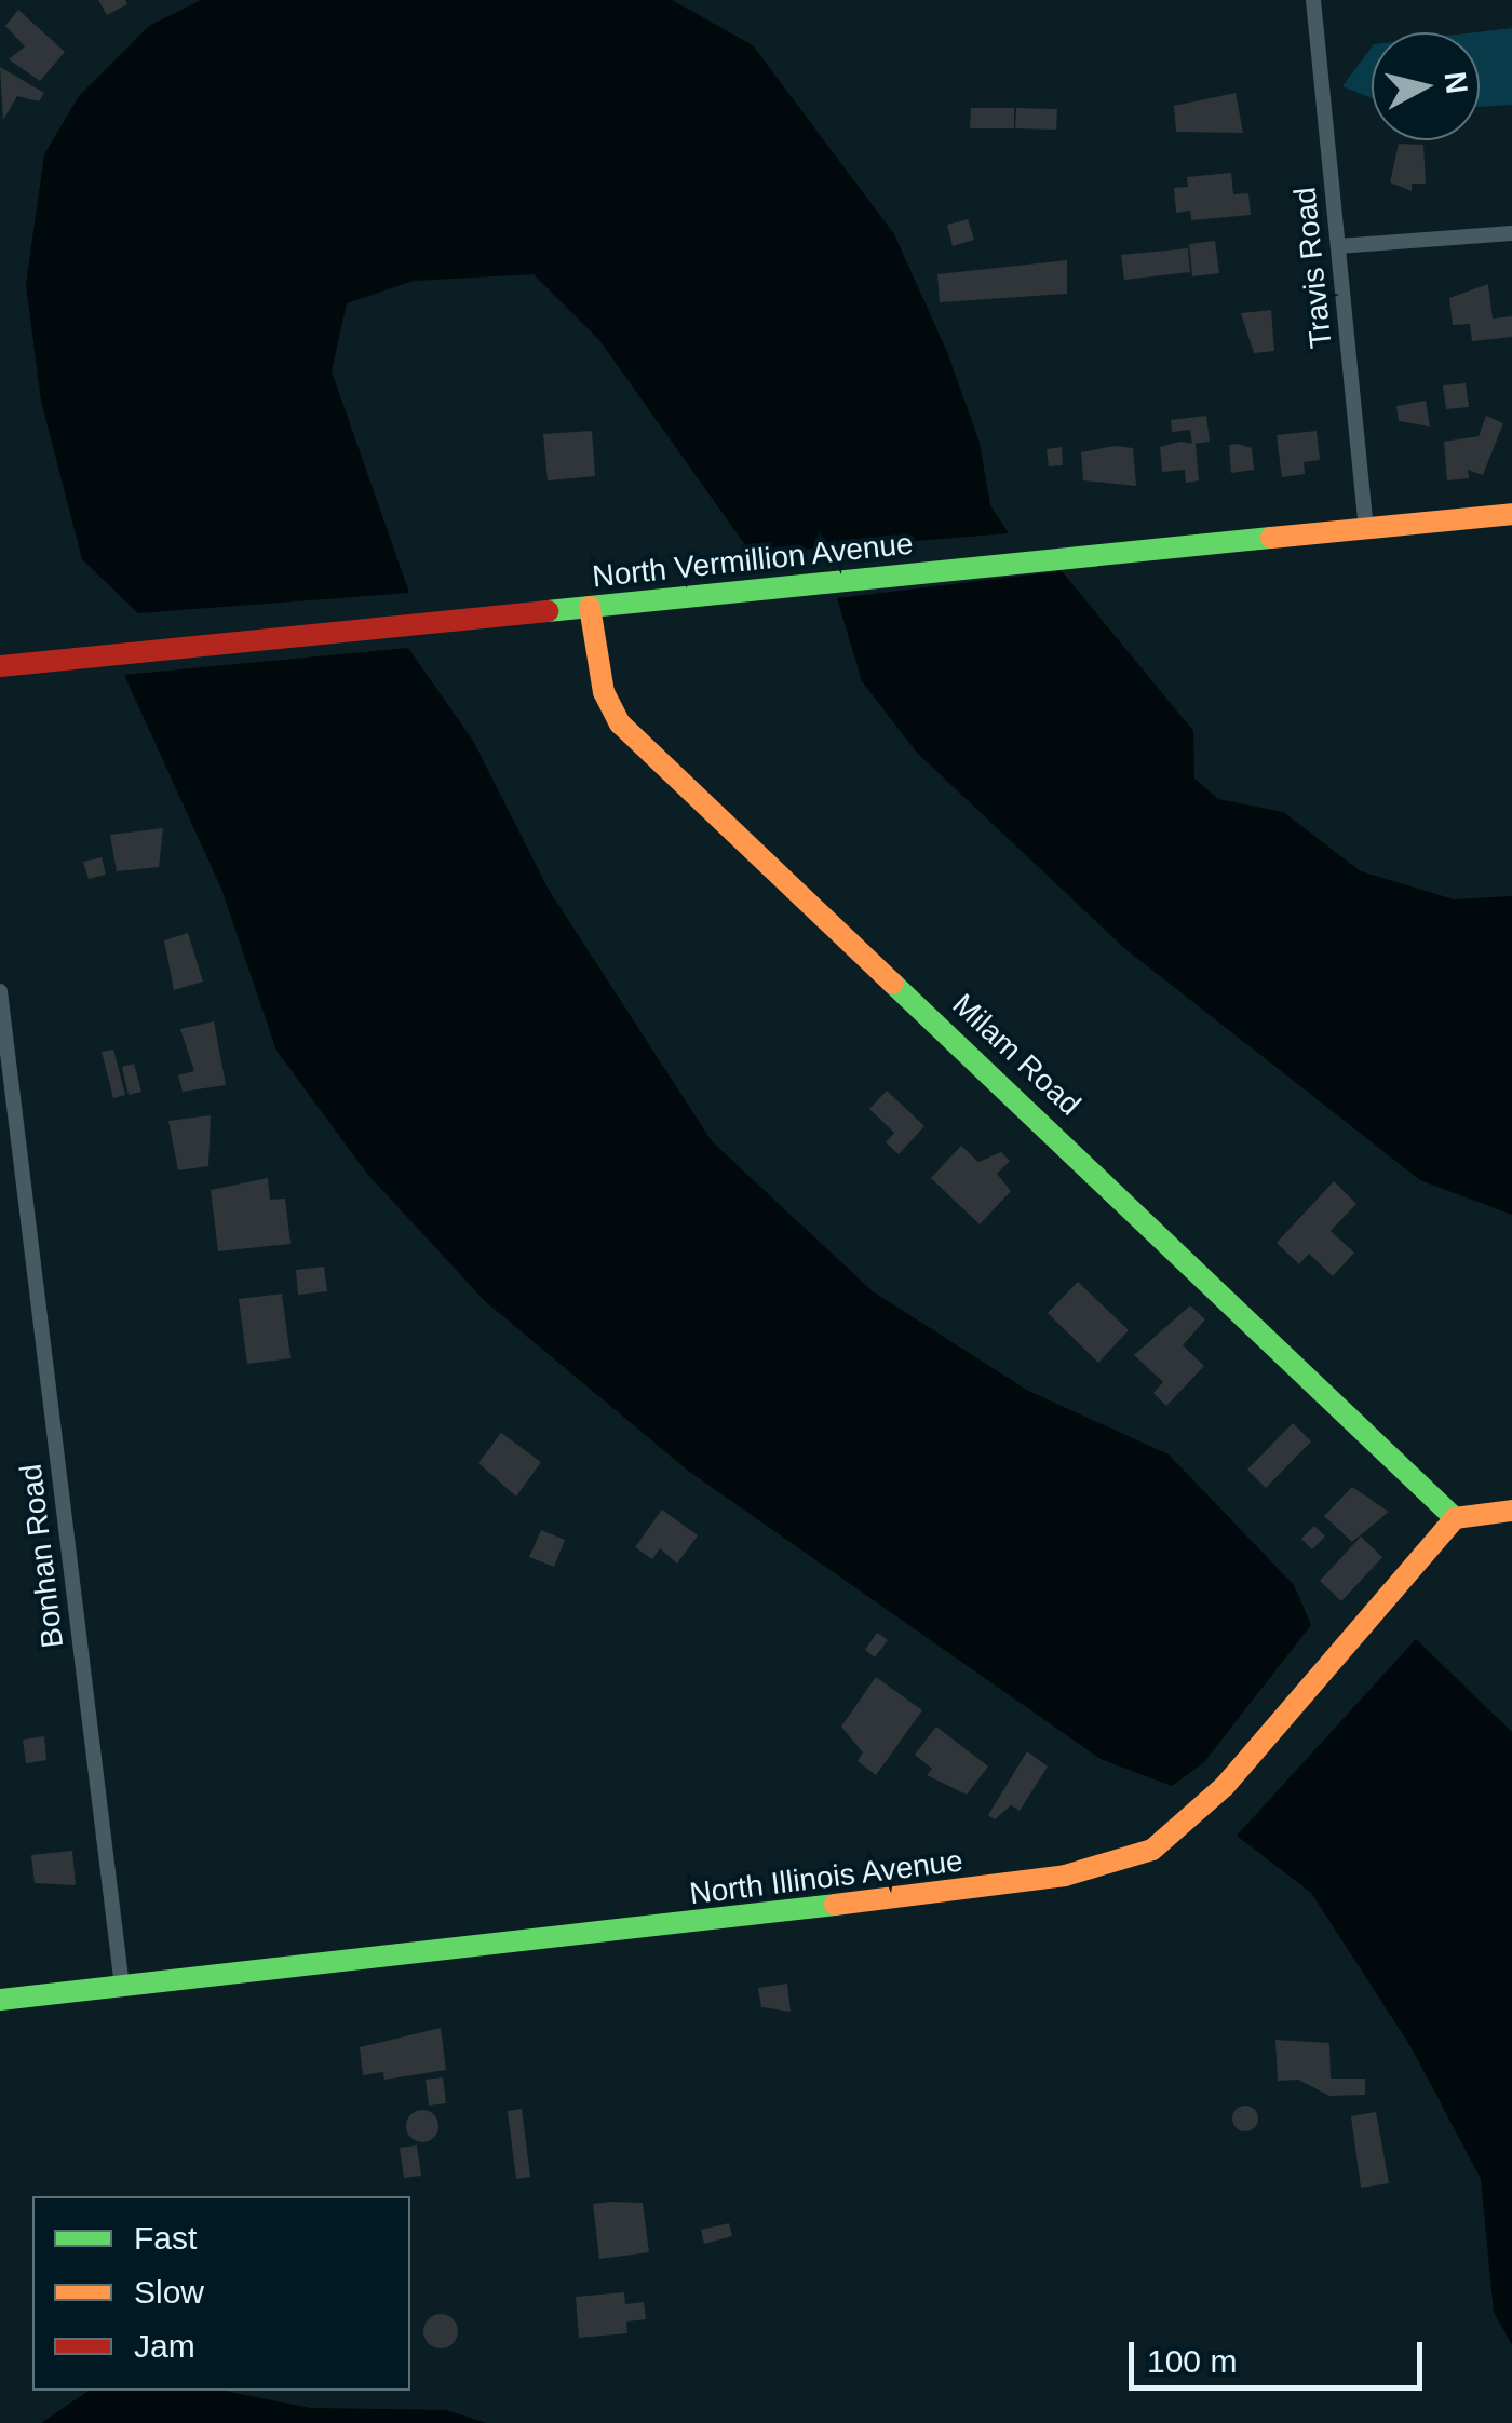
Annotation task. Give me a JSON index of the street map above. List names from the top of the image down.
{
  "streets": {
    "street": [
      "Travis Road",
      "North Vermillion Avenue",
      "Milam Road",
      "Bonhan Road",
      "North Illinois Avenue"
    ]
  },
  "crossings": [
    ["Travis Road", "North Vermillion Avenue"],
    ["North Vermillion Avenue", "Milam Road"],
    ["Milam Road", "North Illinois Avenue"],
    ["Bonhan Road", "North Illinois Avenue"]
  ],
  "legend": ["Fast", "Slow", "Jam"],
  "scale_bar": "100 m",
  "north": "right"
}
